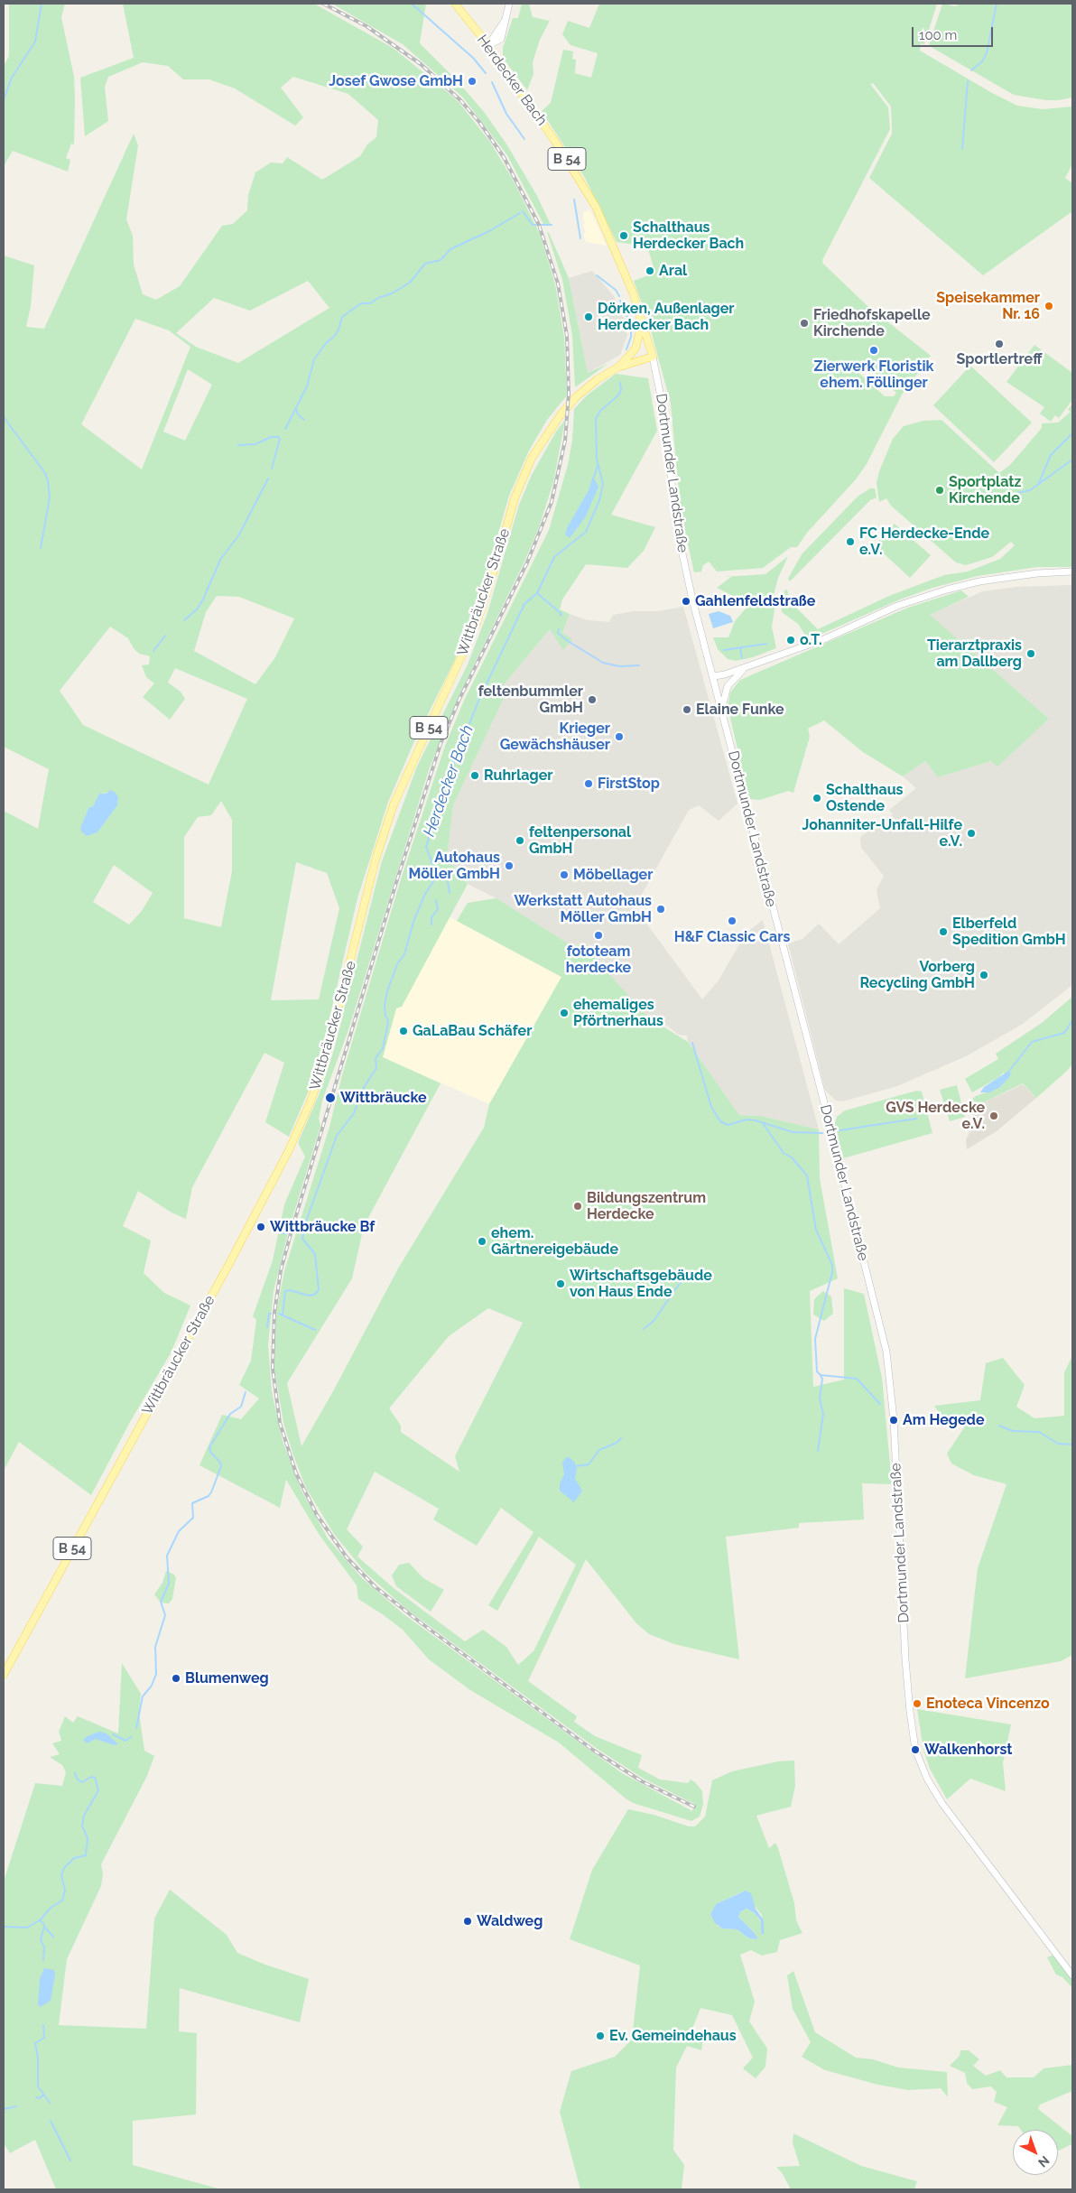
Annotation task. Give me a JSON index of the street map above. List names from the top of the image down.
{
  "streets": {
    "main road": [
      "Herdecker Bach",
      "B 54",
      "Dortmunder Landstraße",
      "Wittbräucker Straße"
    ]
  },
  "crossings": [
    ["Herdecker Bach", "Dortmunder Landstraße"],
    ["Herdecker Bach", "Wittbräucker Straße"],
    ["Dortmunder Landstraße", "Wittbräucker Straße"]
  ],
  "water": ["Herdecker Bach"],
  "places": [
    "Josef Gwose GmbH",
    "Schalthaus Herdecker Bach",
    "Aral",
    "Speisekammer Nr. 16",
    "Dörken, Außenlager Herdecker Bach",
    "Friedhofskapelle Kirchende",
    "Sportlertreff",
    "Zierwerk Floristik ehem. Föllinger",
    "Sportplatz Kirchende",
    "FC Herdecke-Ende e.V.",
    "Gahlenfeldstraße",
    "o.T.",
    "Tierarztpraxis am Dallberg",
    "feltenbummler GmbH",
    "Elaine Funke",
    "Krieger Gewächshäuser",
    "Ruhrlager",
    "FirstStop",
    "Schalthaus Ostende",
    "Johanniter-Unfall-Hilfe e.V.",
    "feltenpersonal GmbH",
    "Autohaus Möller GmbH",
    "Möbellager",
    "Werkstatt Autohaus Möller GmbH",
    "H&F Classic Cars",
    "Elberfeld Spedition GmbH",
    "fototeam herdecke",
    "Vorberg Recycling GmbH",
    "ehemaliges Pförtnerhaus",
    "GaLaBau Schäfer",
    "Wittbräucke",
    "GVS Herdecke e.V.",
    "Bildungszentrum Herdecke",
    "Wittbräucke Bf",
    "ehem. Gärtnereigebäude",
    "Wirtschaftsgebäude von Haus Ende",
    "Am Hegede",
    "Blumenweg",
    "Enoteca Vincenzo",
    "Walkenhorst",
    "Waldweg",
    "Ev. Gemeindehaus"
  ],
  "scale_bar": "100 m",
  "north": "bottom right"
}
